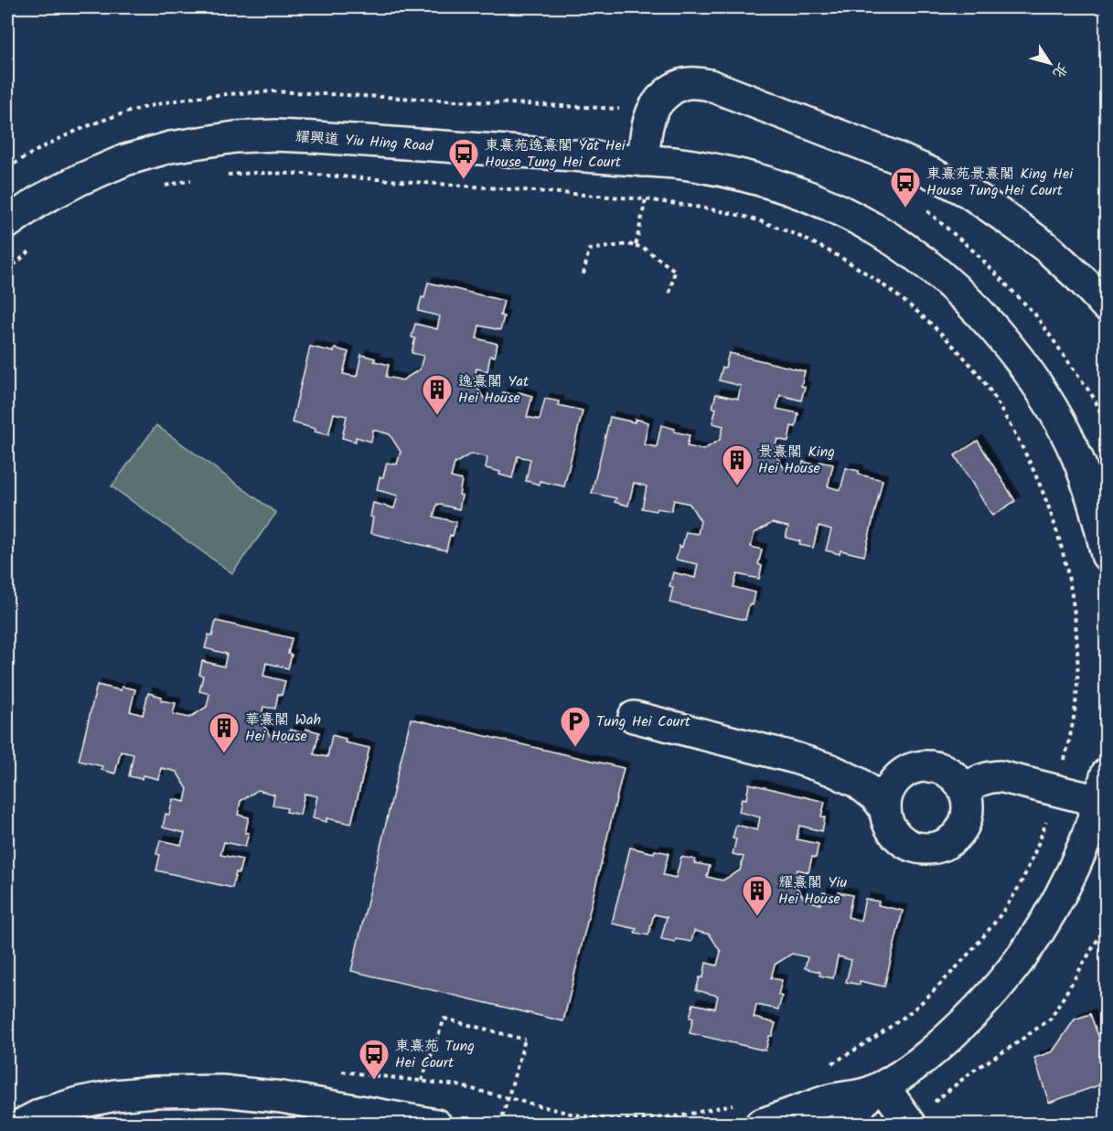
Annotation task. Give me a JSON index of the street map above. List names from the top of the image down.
{
  "streets": {
    "street": ["耀興道 Yiu Hing Road"]
  },
  "places": {
    "bus stop": ["東熹苑逸熹閣 Yat Hei House Tung Hei Court", "東熹苑景熹閣 King Hei House Tung Hei Court", "東熹苑 Tung Hei Court"],
    "building": [
      "逸熹閣 Yat Hei House",
      "景熹閣 King Hei House",
      "華熹閣 Wah Hei House",
      "耀熹閣 Yiu Hei House"
    ],
    "parking": ["Tung Hei Court"]
  },
  "north": "bottom right"
}
